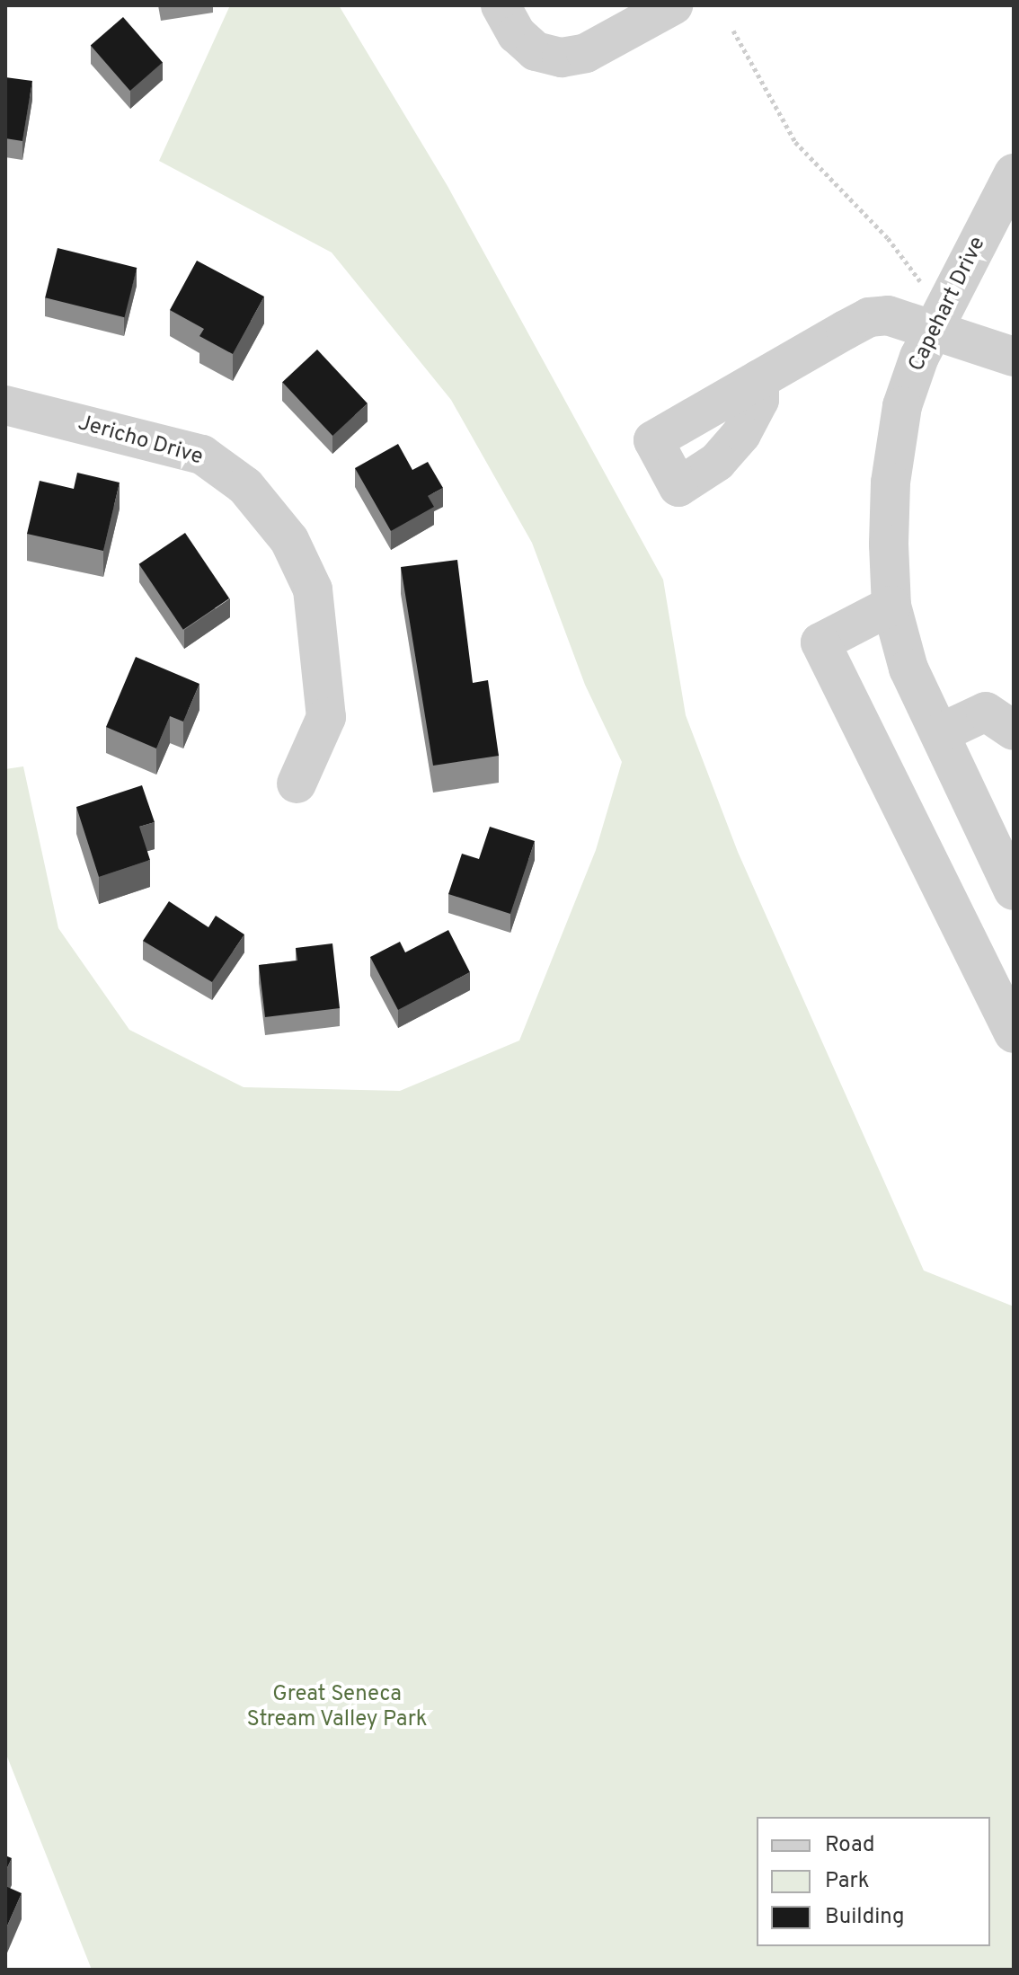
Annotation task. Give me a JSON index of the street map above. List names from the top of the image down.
{
  "streets": {
    "street": ["Capehart Drive", "Jericho Drive"]
  },
  "parks": ["Great Seneca Stream Valley Park"],
  "legend": ["Road", "Park", "Building"]
}
